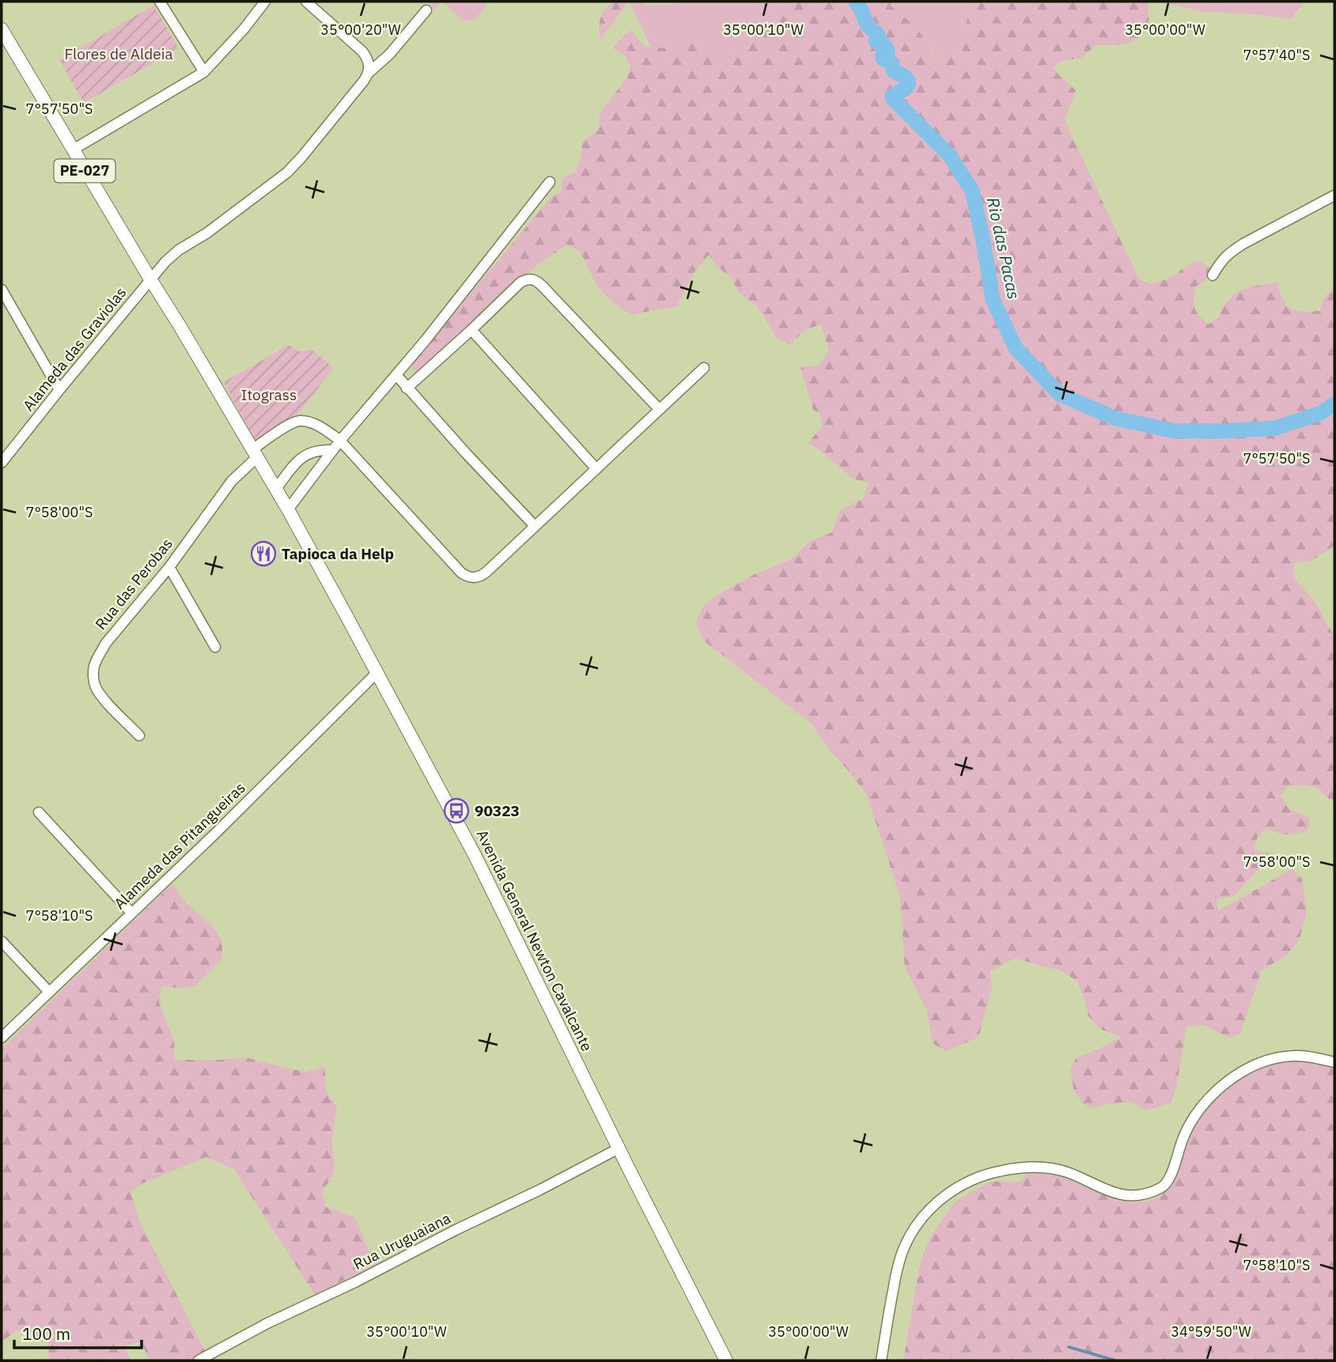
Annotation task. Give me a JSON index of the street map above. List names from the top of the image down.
{
  "streets": {
    "main road": ["PE-027", "Avenida General Newton Cavalcante"],
    "street": [
      "Alameda das Graviolas",
      "Rua das Perobas",
      "Alameda das Pitangueiras",
      "Rua Uruguaiana"
    ]
  },
  "crossings": [
    ["PE-027", "Alameda das Graviolas"],
    ["PE-027", "Avenida General Newton Cavalcante"],
    ["Alameda das Graviolas", "Avenida General Newton Cavalcante"],
    ["Rua das Perobas", "Avenida General Newton Cavalcante"],
    ["Alameda das Pitangueiras", "Avenida General Newton Cavalcante"],
    ["Avenida General Newton Cavalcante", "Rua Uruguaiana"]
  ],
  "water": ["Rio das Pacas"],
  "parks": ["Flores de Aldeia", "Itograss"],
  "places": {
    "restaurant": ["Tapioca da Help"],
    "bus stop": ["90323"]
  },
  "scale_bar": "100 m",
  "coordinates": [
    "35°00'20\"W",
    "35°00'10\"W",
    "35°00'00\"W",
    "7°57'40\"S",
    "7°57'50\"S",
    "7°58'00\"S",
    "7°58'10\"S",
    "34°59'50\"W"
  ]
}
